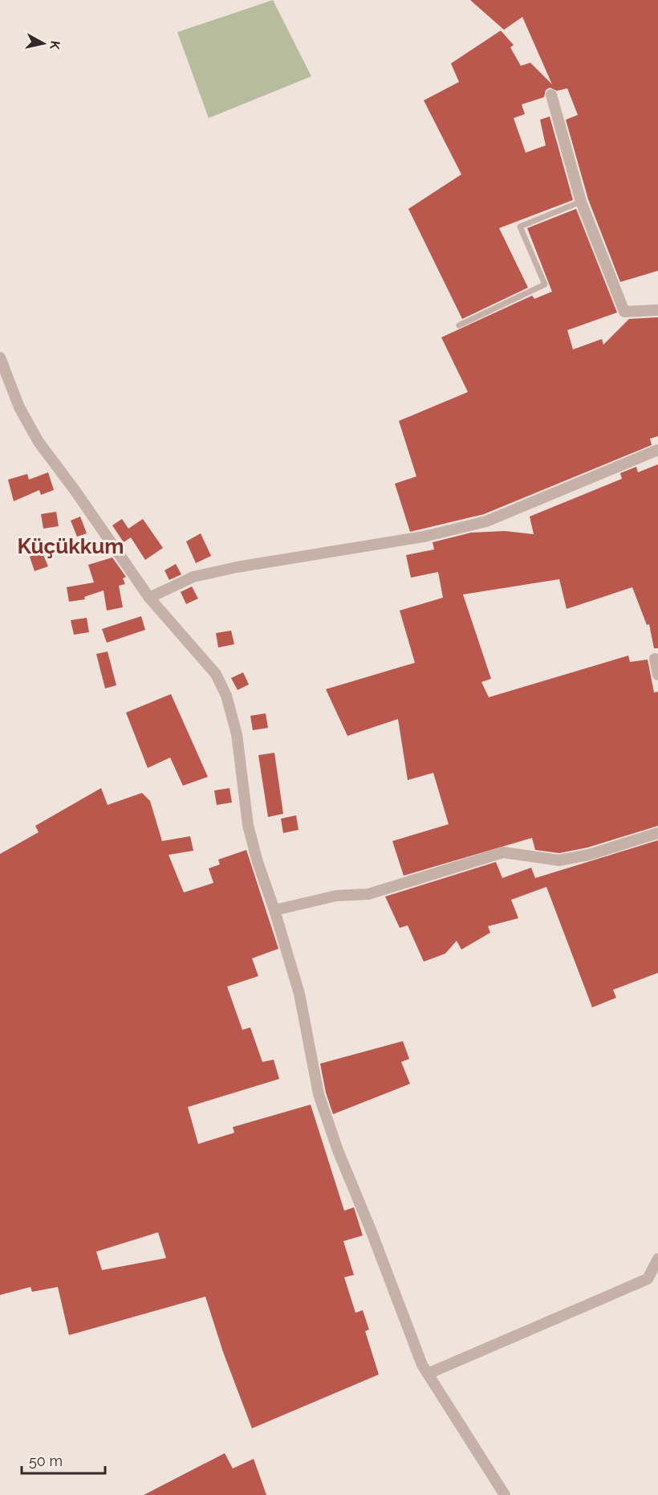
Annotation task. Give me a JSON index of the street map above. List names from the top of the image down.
{
  "districts": ["Küçükkum"],
  "scale_bar": "50 m",
  "north": "right"
}
